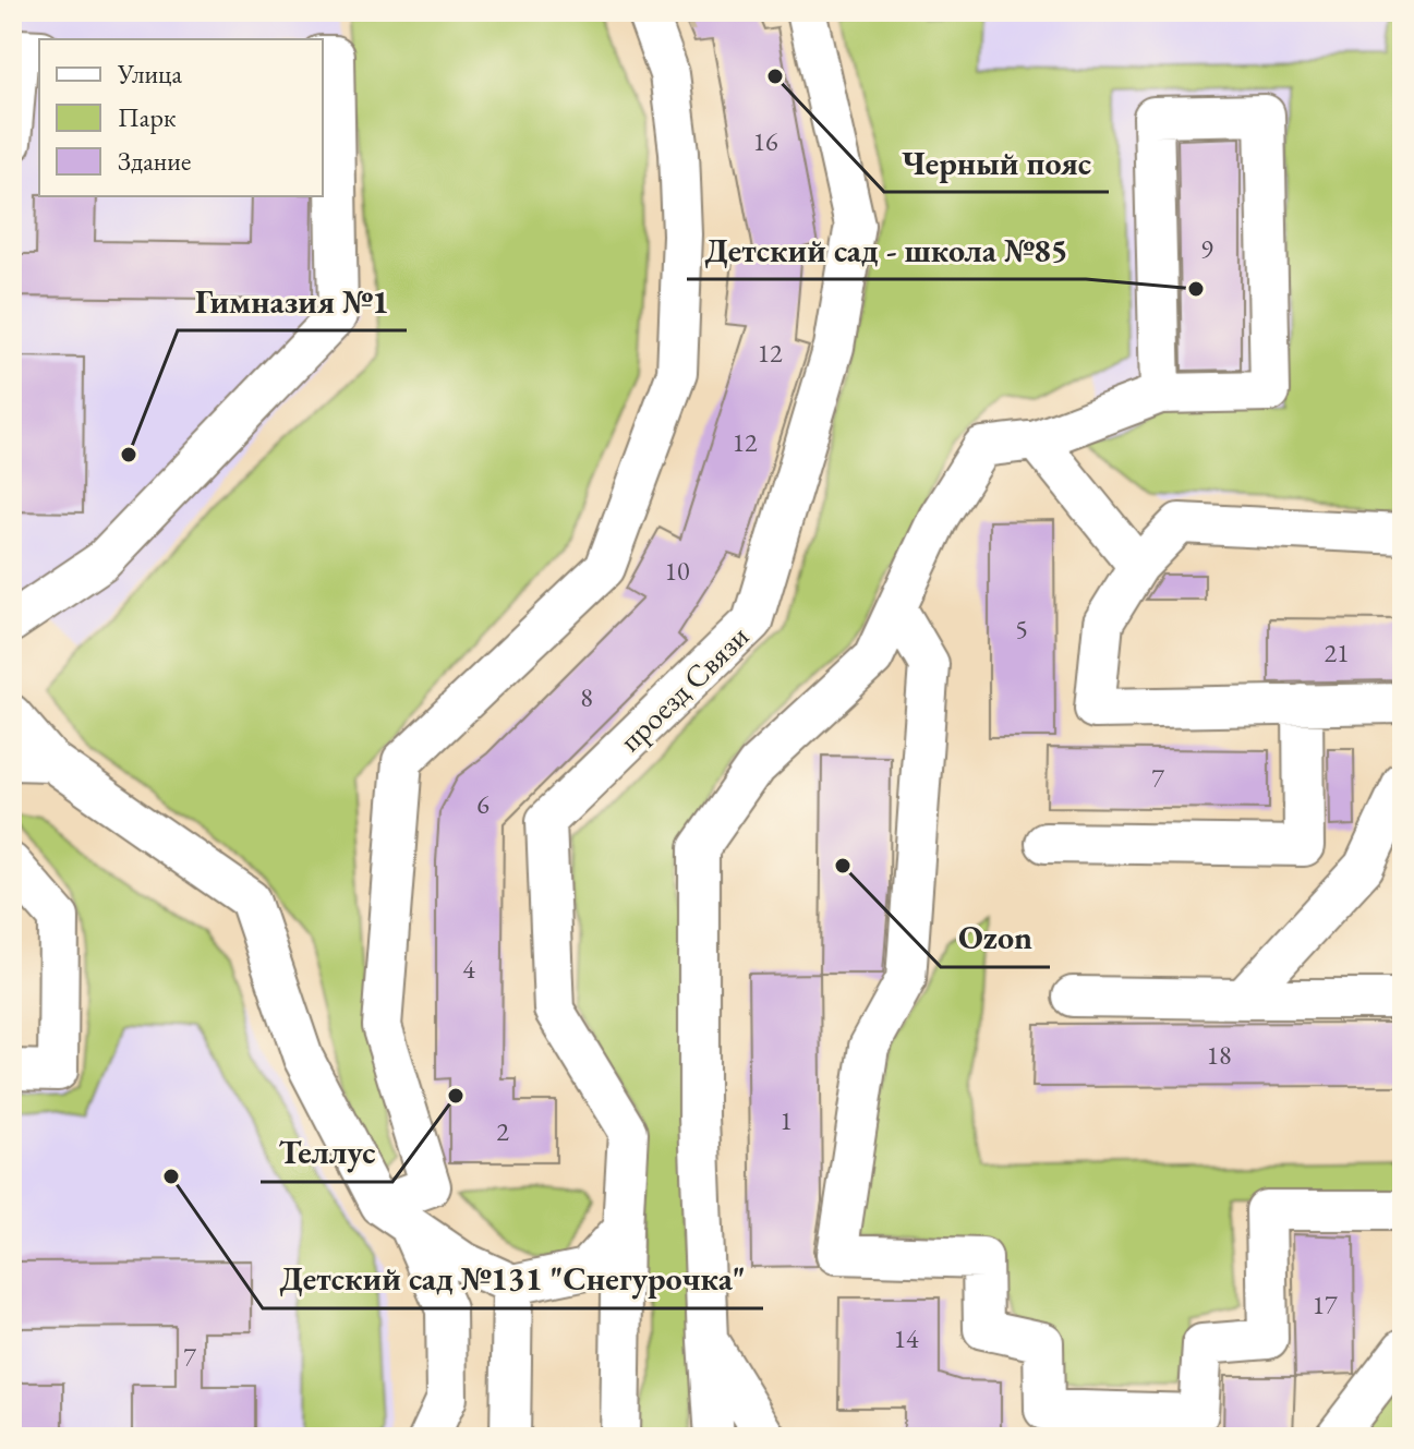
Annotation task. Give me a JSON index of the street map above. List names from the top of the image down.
{
  "streets": {
    "street": ["проезд Связи"]
  },
  "places": [
    "Черный пояс",
    "Детский сад - школа №85",
    "Гимназия №1",
    "Ozon",
    "Теллус",
    "Детский сад №131 \"Снегурочка\""
  ],
  "house_numbers": [
    "16",
    "9",
    "12",
    "12",
    "10",
    "5",
    "21",
    "8",
    "7",
    "6",
    "4",
    "18",
    "1",
    "2",
    "17",
    "14",
    "7"
  ],
  "legend": ["Улица", "Парк", "Здание"]
}
